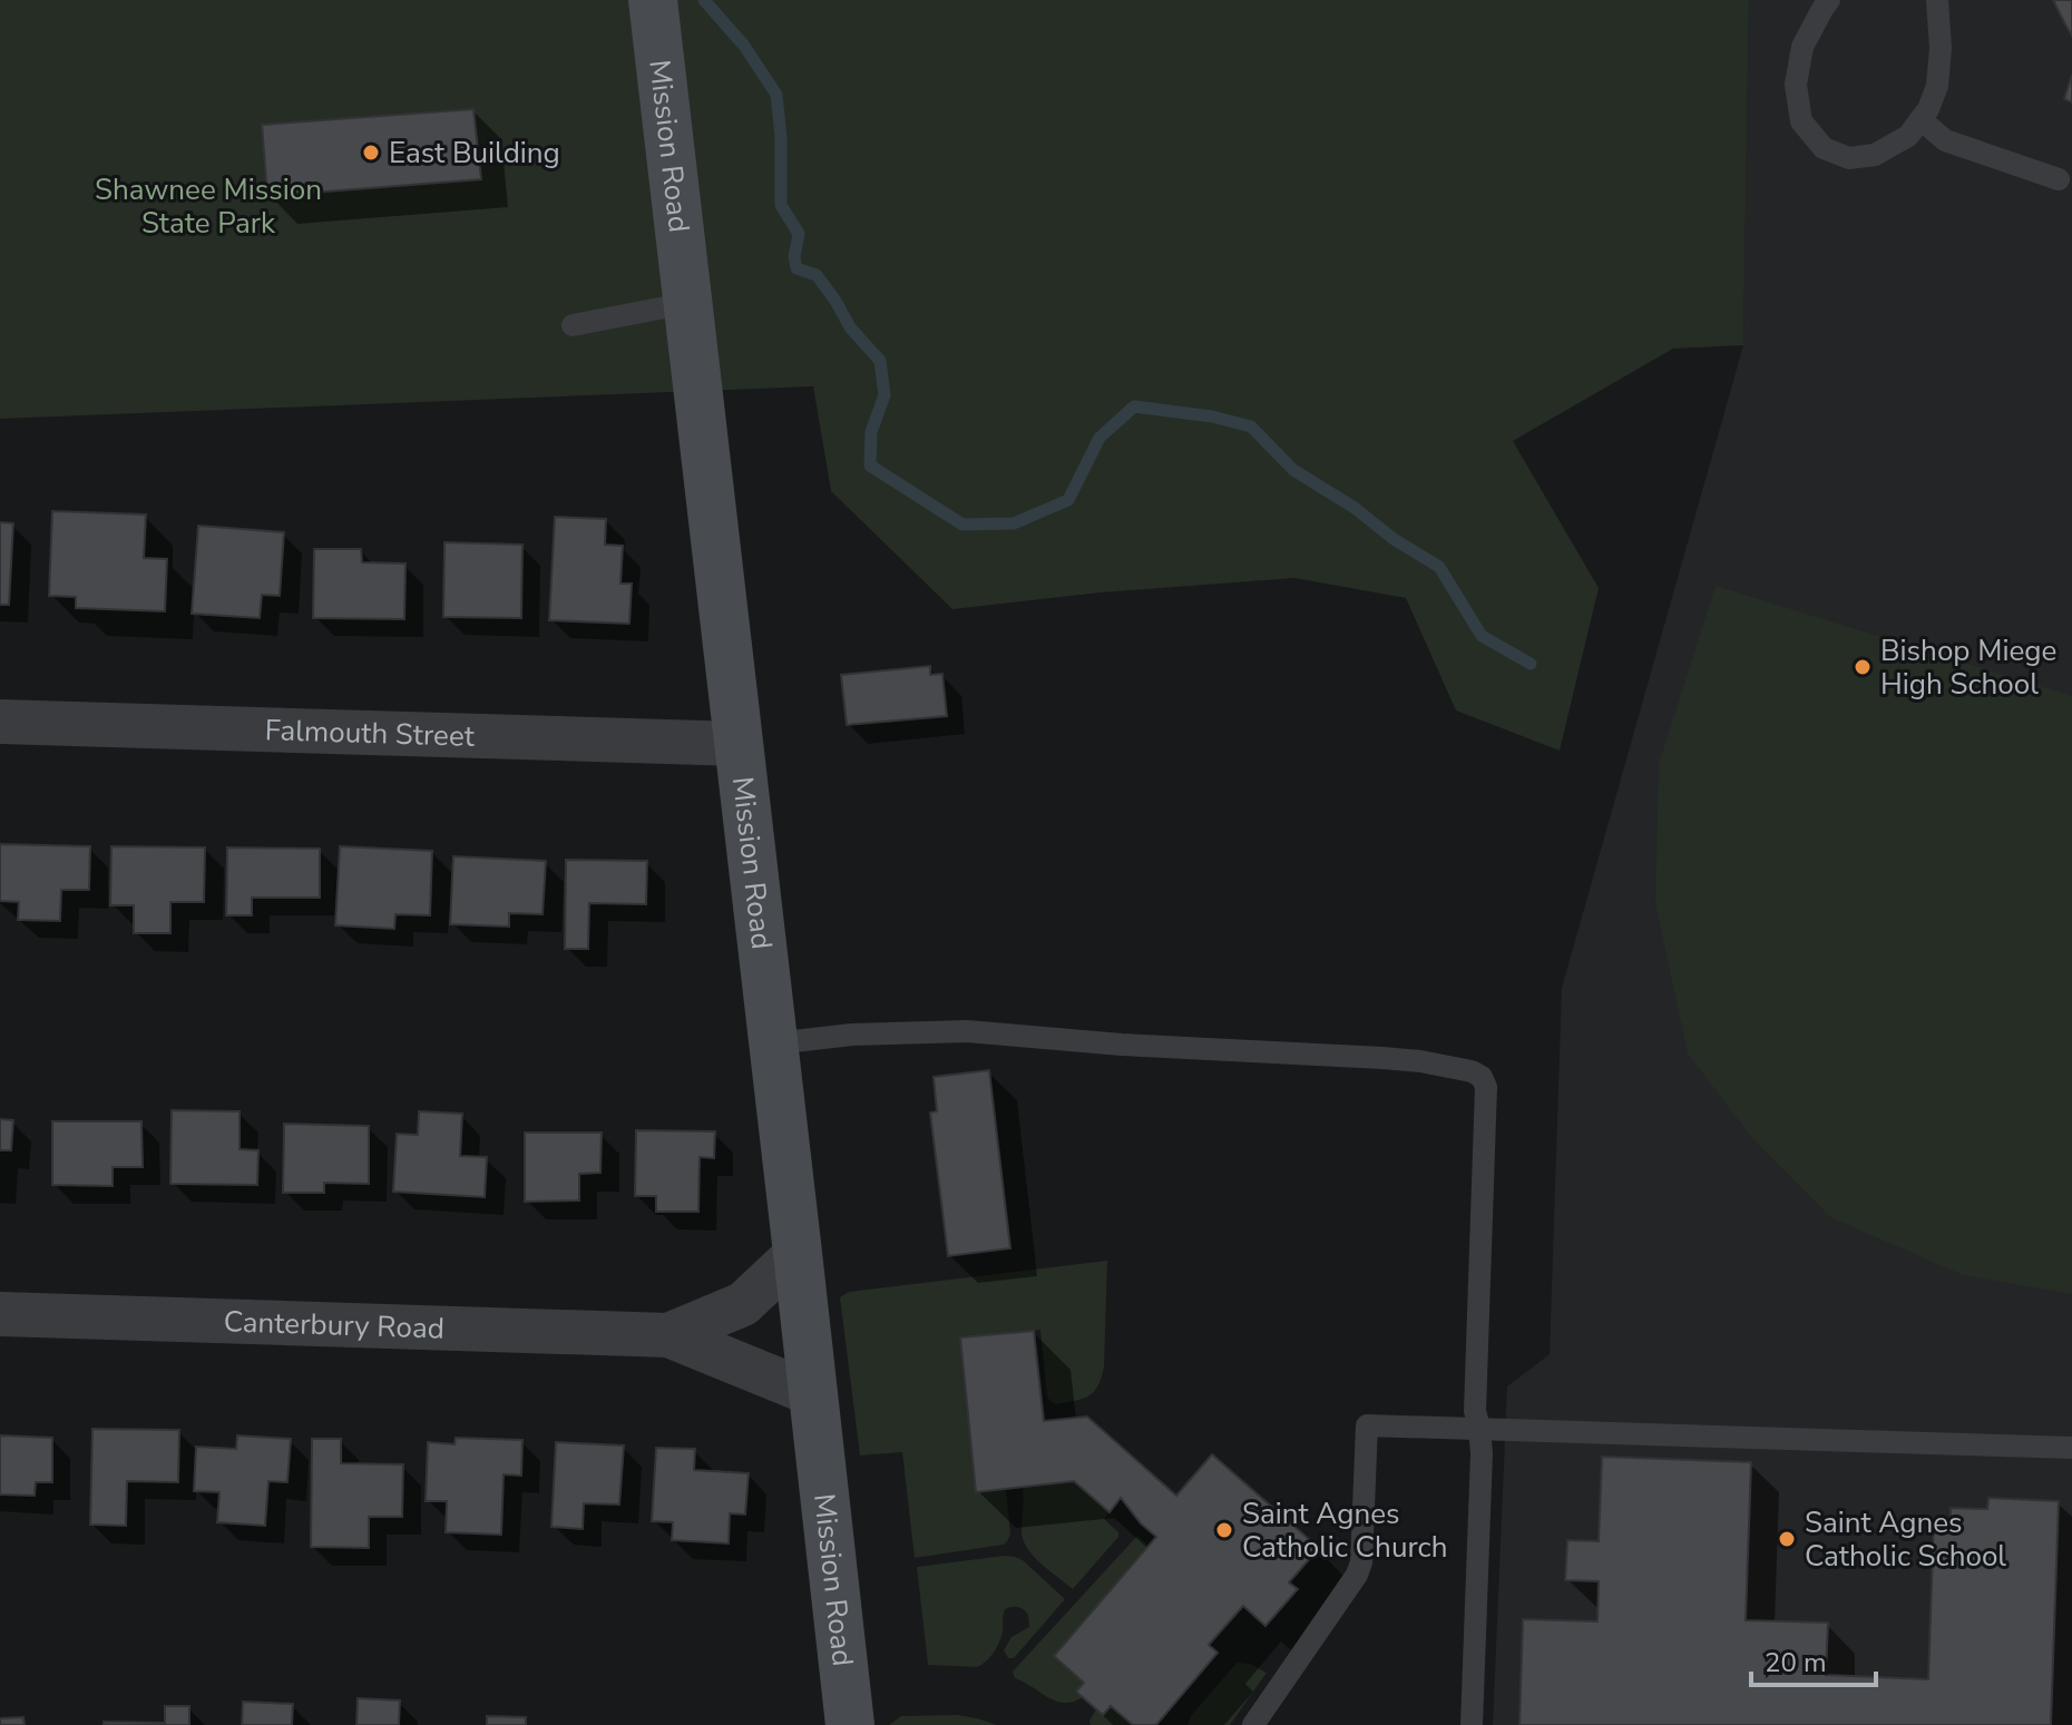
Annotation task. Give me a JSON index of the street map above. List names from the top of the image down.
{
  "streets": {
    "main road": ["Mission Road"],
    "street": ["Falmouth Street", "Canterbury Road"]
  },
  "crossings": [
    ["Mission Road", "Falmouth Street"],
    ["Mission Road", "Canterbury Road"]
  ],
  "parks": ["Shawnee Mission State Park"],
  "places": [
    "East Building",
    "Bishop Miege High School",
    "Saint Agnes Catholic Church",
    "Saint Agnes Catholic School"
  ],
  "scale_bar": "20 m"
}
